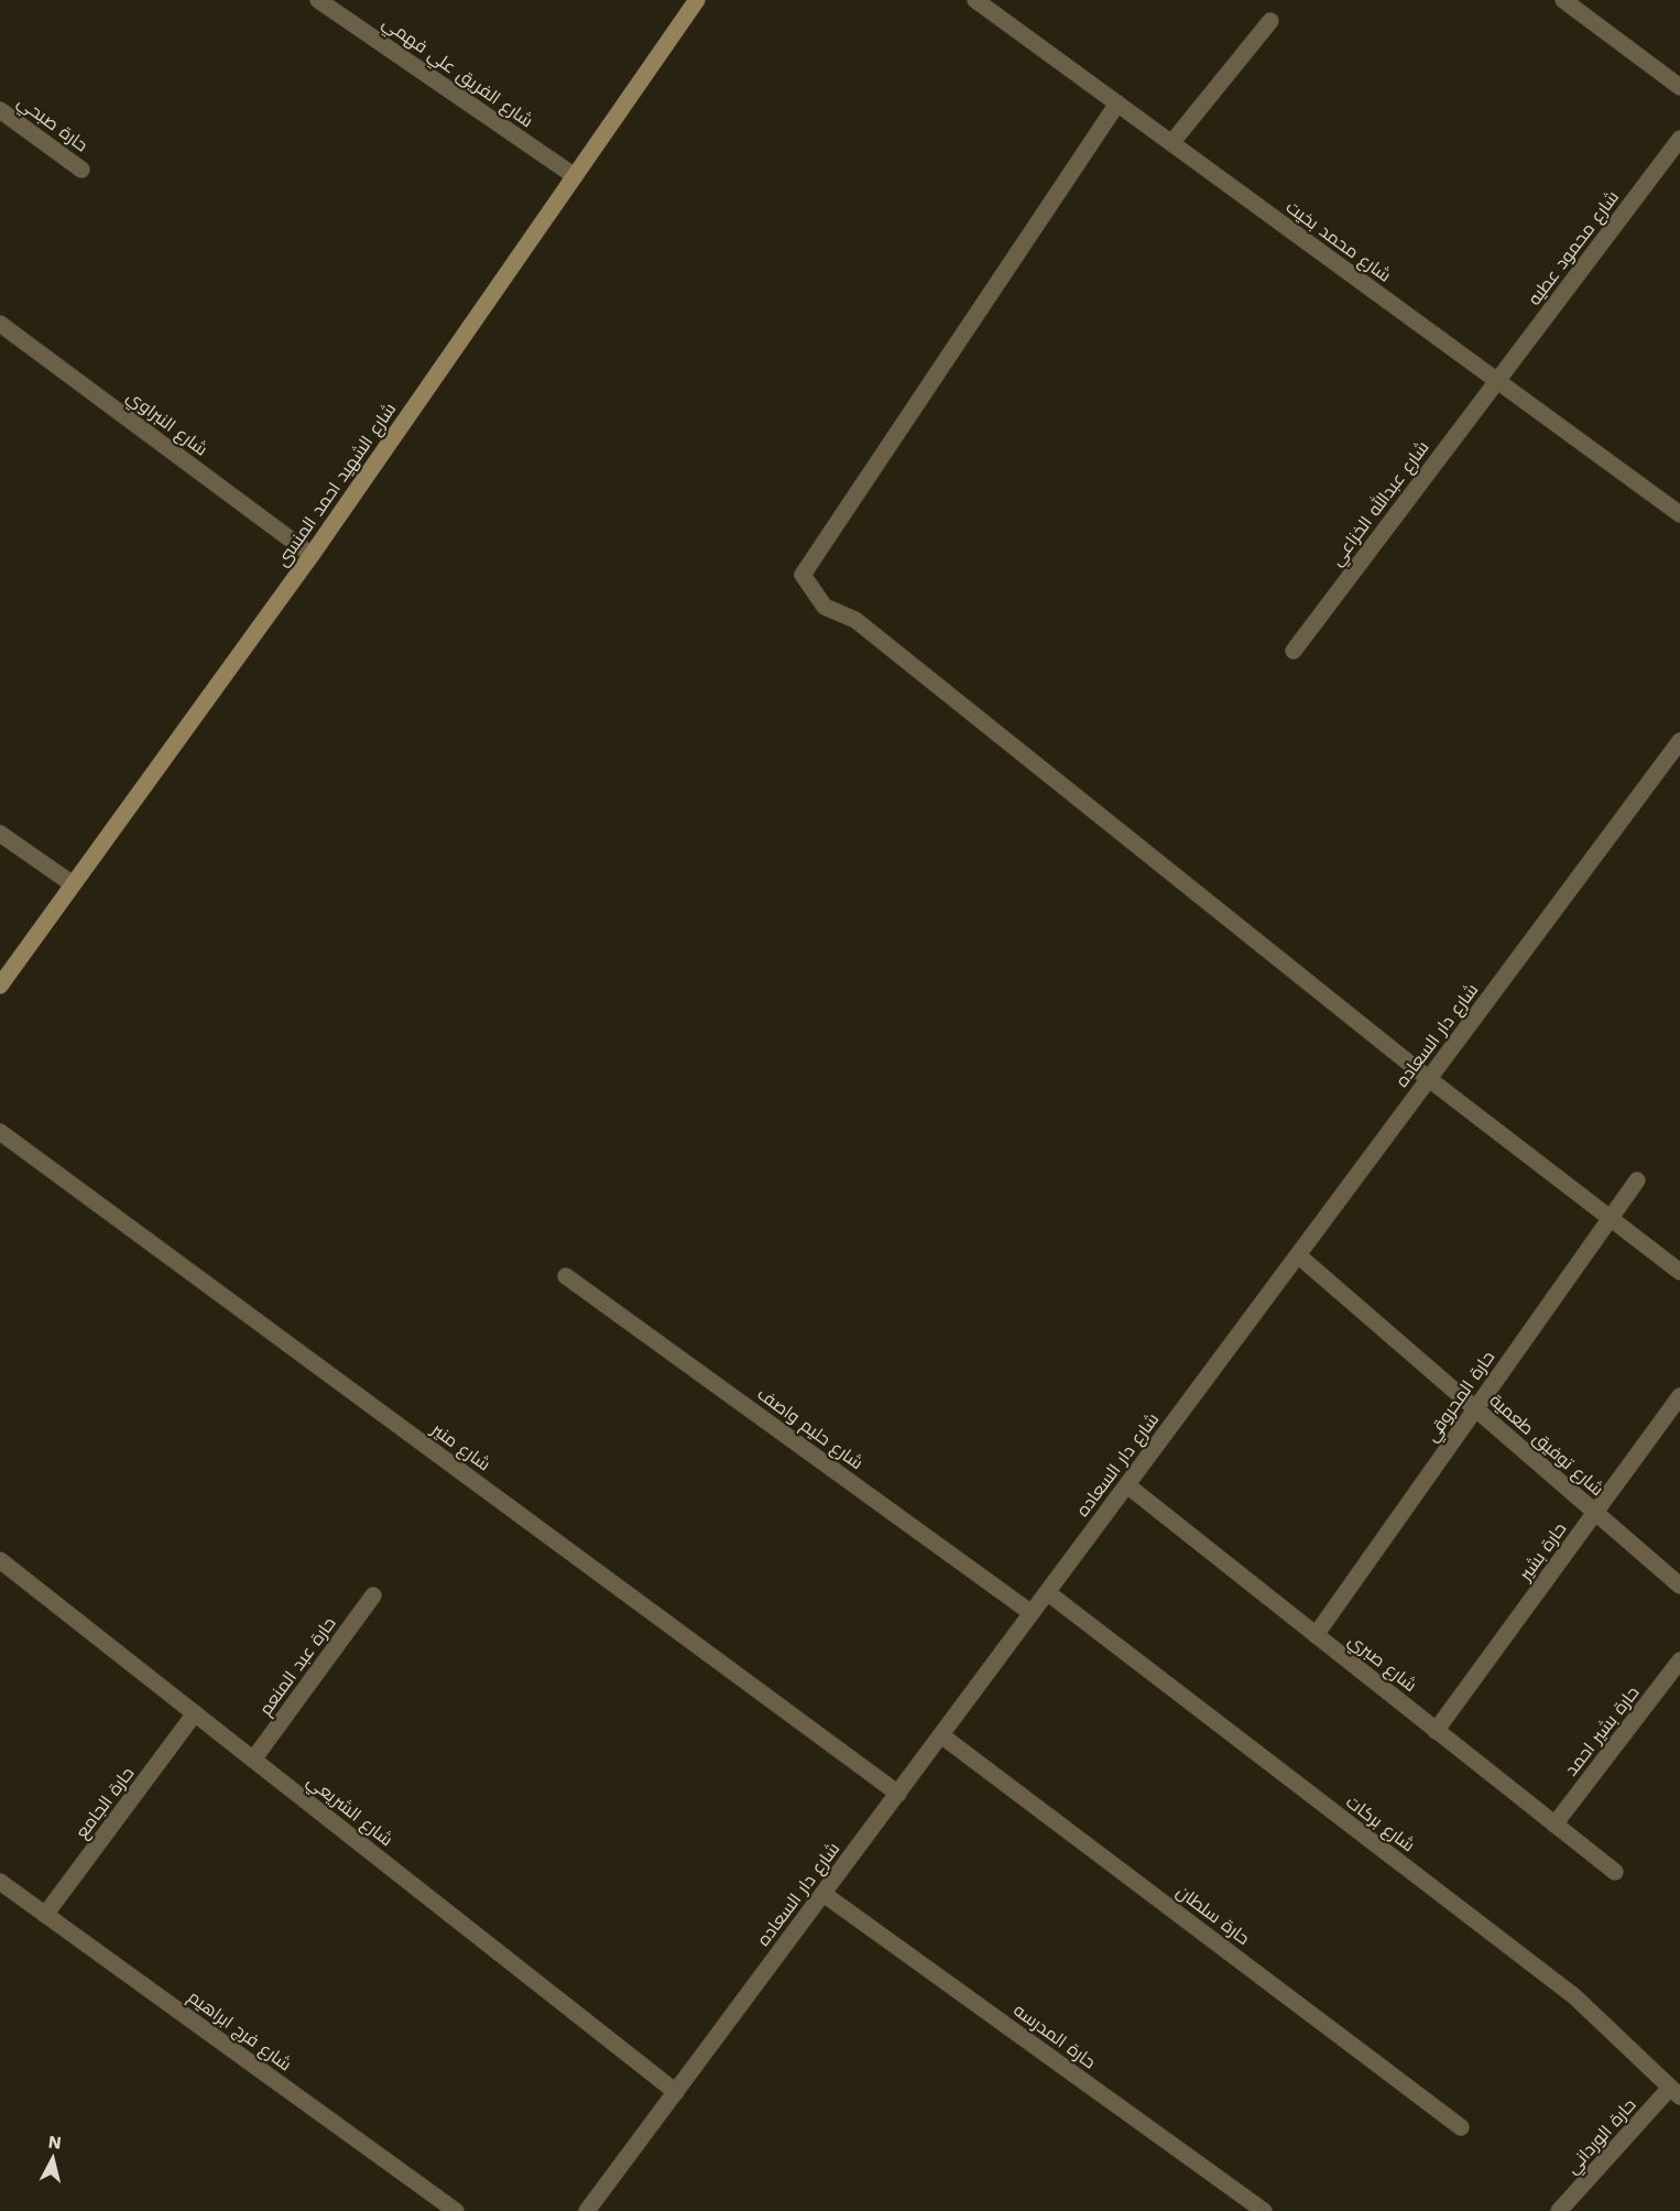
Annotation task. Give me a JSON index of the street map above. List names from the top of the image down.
{
  "streets": {
    "main road": ["شارع الشهيد احمد المنسى"],
    "street": [
      "شارع الفريق علي فهمي",
      "حارة صبحي",
      "شارع محمد بخيت",
      "شارع محمود عطيه",
      "شارع النبراوي",
      "شارع عبدالله الخزاعي",
      "شارع دار السعاده",
      "حارة المحروقي",
      "شارع حليم واصف",
      "شارع توفيق طعمية",
      "شارع منير",
      "حارة بشير",
      "شارع صبري",
      "حارة عبد المنعم",
      "حارة بشير احمد",
      "حارة الجامع",
      "شارع الشريعي",
      "شارع بركات",
      "حارة سلطان",
      "شارع فرج ابراهيم",
      "حارة المدرسه",
      "حارة الورداني"
    ]
  },
  "crossings": [
    ["شارع الفريق علي فهمي", "شارع الشهيد احمد المنسى"],
    ["شارع محمد بخيت", "شارع محمود عطيه"],
    ["شارع محمد بخيت", "شارع عبدالله الخزاعي"],
    ["شارع محمود عطيه", "شارع عبدالله الخزاعي"],
    ["شارع النبراوي", "شارع الشهيد احمد المنسى"],
    ["شارع دار السعاده", "شارع حليم واصف"],
    ["شارع دار السعاده", "شارع توفيق طعمية"],
    ["شارع دار السعاده", "شارع منير"],
    ["شارع دار السعاده", "شارع صبري"],
    ["شارع دار السعاده", "شارع الشريعي"],
    ["شارع دار السعاده", "شارع بركات"],
    ["شارع دار السعاده", "حارة سلطان"],
    ["شارع دار السعاده", "حارة المدرسه"],
    ["حارة المحروقي", "شارع توفيق طعمية"],
    ["حارة المحروقي", "شارع صبري"],
    ["شارع توفيق طعمية", "حارة بشير"],
    ["حارة بشير", "شارع صبري"],
    ["شارع صبري", "حارة بشير احمد"],
    ["حارة عبد المنعم", "شارع الشريعي"],
    ["حارة الجامع", "شارع الشريعي"],
    ["حارة الجامع", "شارع فرج ابراهيم"],
    ["شارع بركات", "حارة الورداني"]
  ],
  "north": "top"
}
